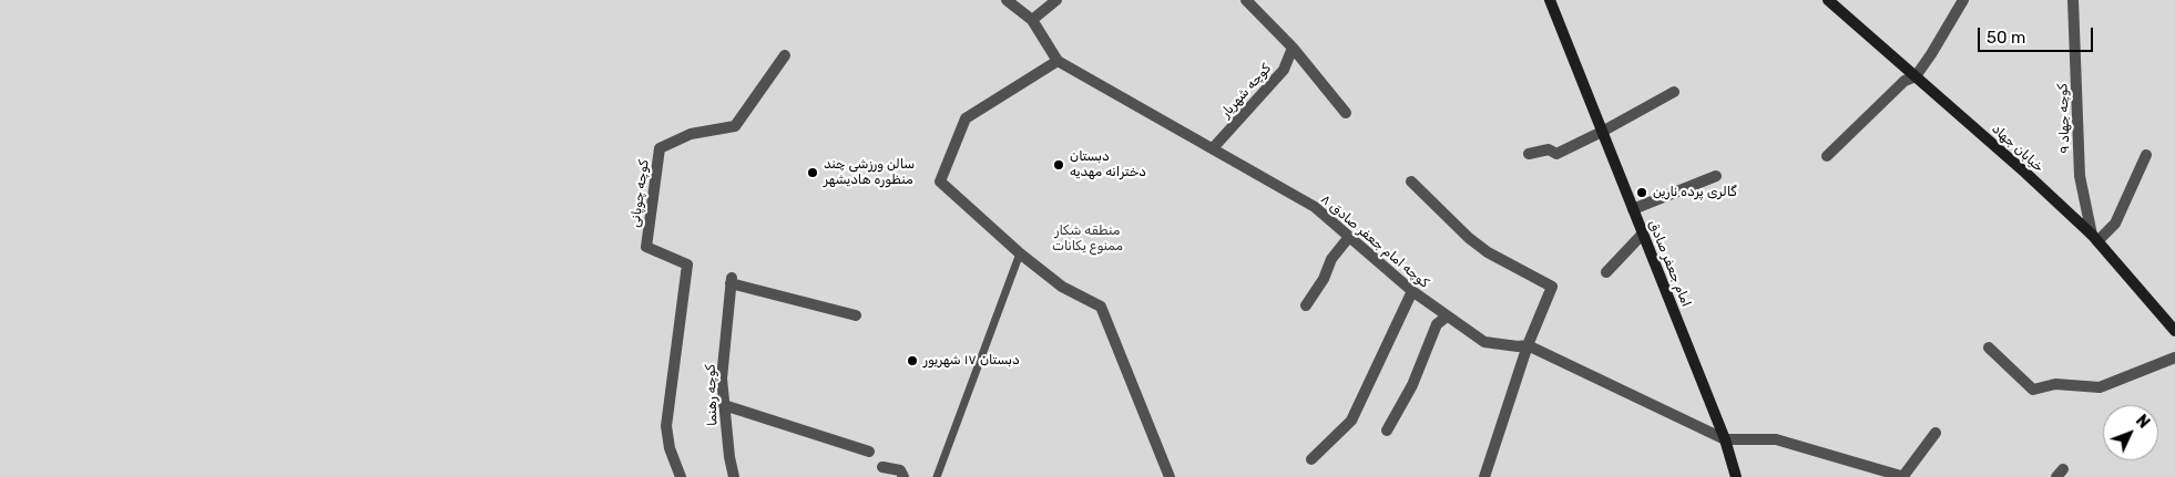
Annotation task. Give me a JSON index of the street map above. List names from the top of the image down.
{
  "streets": {
    "main road": ["خیابان جهاد", "امام جعفر صادق"],
    "street": [
      "کوچه شهریار",
      "کوچه جهاد ۹",
      "کوچه چوپانی",
      "کوچه امام جعفر صادق ۸",
      "کوچه رهنما"
    ]
  },
  "crossings": [
    ["کوچه شهریار", "کوچه امام جعفر صادق ۸"],
    ["کوچه جهاد ۹", "خیابان جهاد"],
    ["کوچه امام جعفر صادق ۸", "امام جعفر صادق"]
  ],
  "parks": ["منطقه شکار ممنوع یکانات"],
  "places": [
    "دبستان دخترانه مهدیه",
    "سالن ورزشی چند منظوره هادیشهر",
    "گالری پرده نارین",
    "دبستان ۱۷ شهریور"
  ],
  "scale_bar": "50 m",
  "north": "top right"
}
